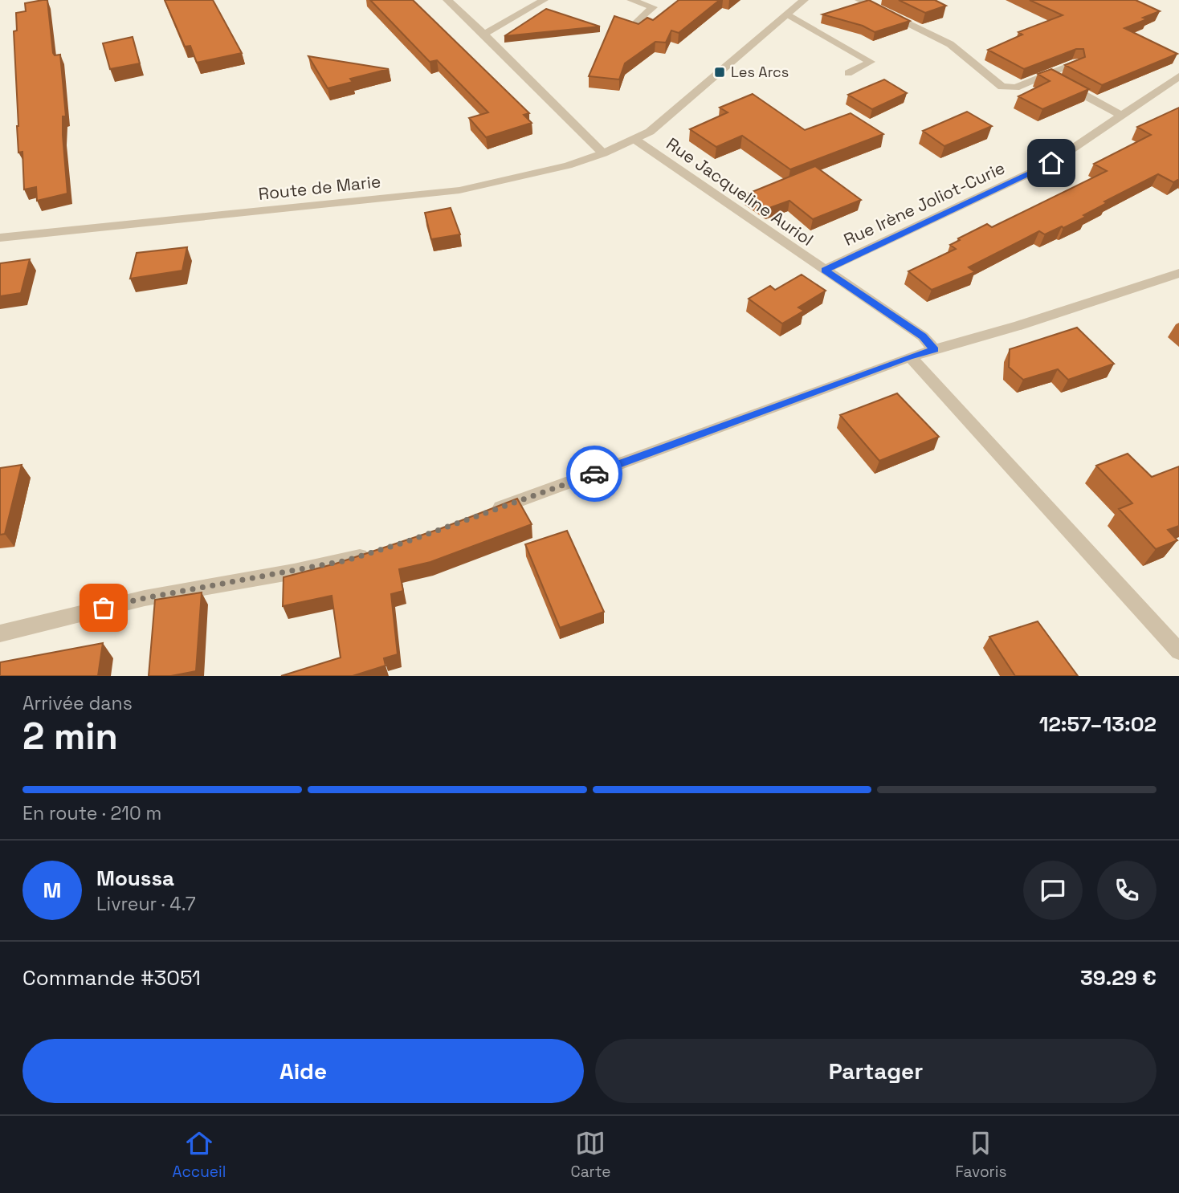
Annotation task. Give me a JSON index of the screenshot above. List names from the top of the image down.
{
  "streets": {
    "street": ["Route de Marie", "Rue Jacqueline Auriol", "Rue Irène Joliot-Curie"]
  },
  "crossings": [
    ["Route de Marie", "Rue Jacqueline Auriol"],
    ["Rue Jacqueline Auriol", "Rue Irène Joliot-Curie"]
  ],
  "places": {
    "transit": ["Les Arcs"]
  },
  "page": {
    "heading": ["2 min", "Arrivée dans", "12:57–13:02"],
    "panel": [
      "Moussa",
      "Livreur · 4.7",
      "Commande #3051",
      "39.29 €"
    ],
    "bar": "En route · 210 m",
    "round": "M",
    "buttons": ["Aide", "Partager"],
    "tabs": ["Accueil", "Carte", "Favoris"]
  }
}
